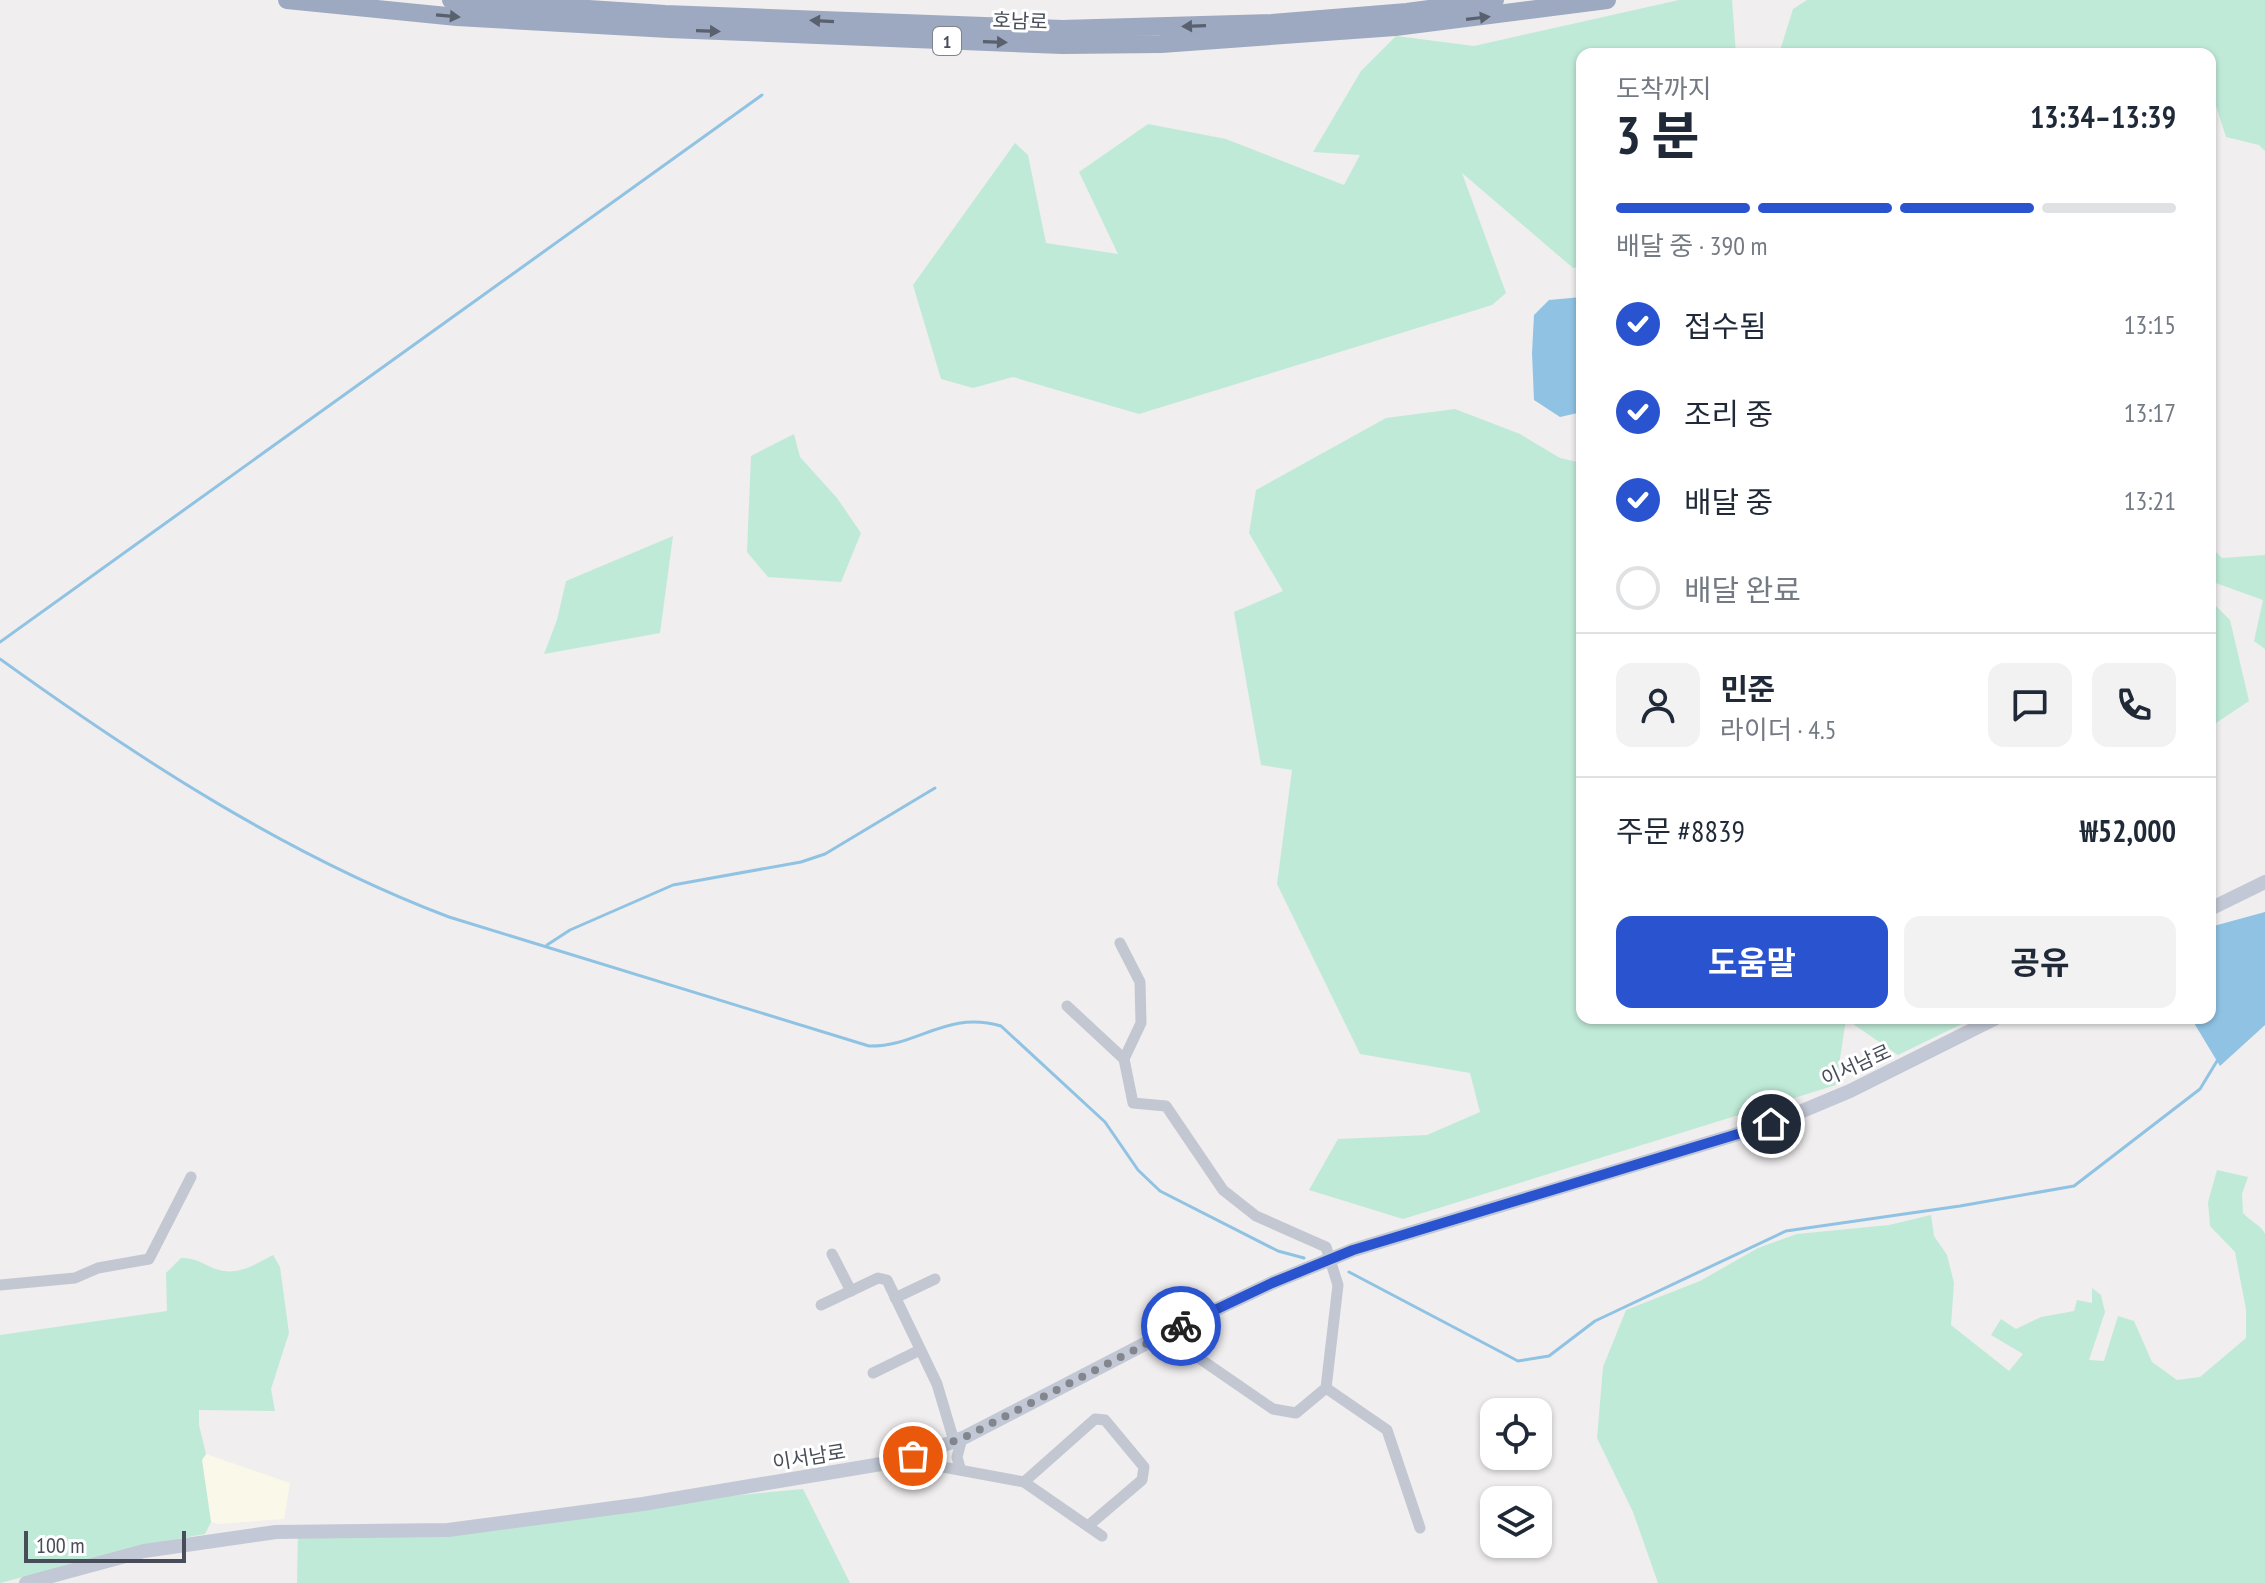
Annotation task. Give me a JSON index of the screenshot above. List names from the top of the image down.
{
  "streets": {
    "highway": ["호남로", "1"],
    "main road": ["이서남로"]
  },
  "scale_bar": "100 m",
  "page": {
    "heading": ["3 분", "도착까지", "13:34–13:39"],
    "panel": [
      "민준",
      "라이더 · 4.5",
      "주문 #8839",
      "₩52,000"
    ],
    "bar": "배달 중 · 390 m",
    "list": [
      ["접수됨", "13:15"],
      ["조리 중", "13:17"],
      ["배달 중", "13:21"],
      "배달 완료"
    ],
    "buttons": ["도움말", "공유"],
    "scale": "100 m"
  }
}
